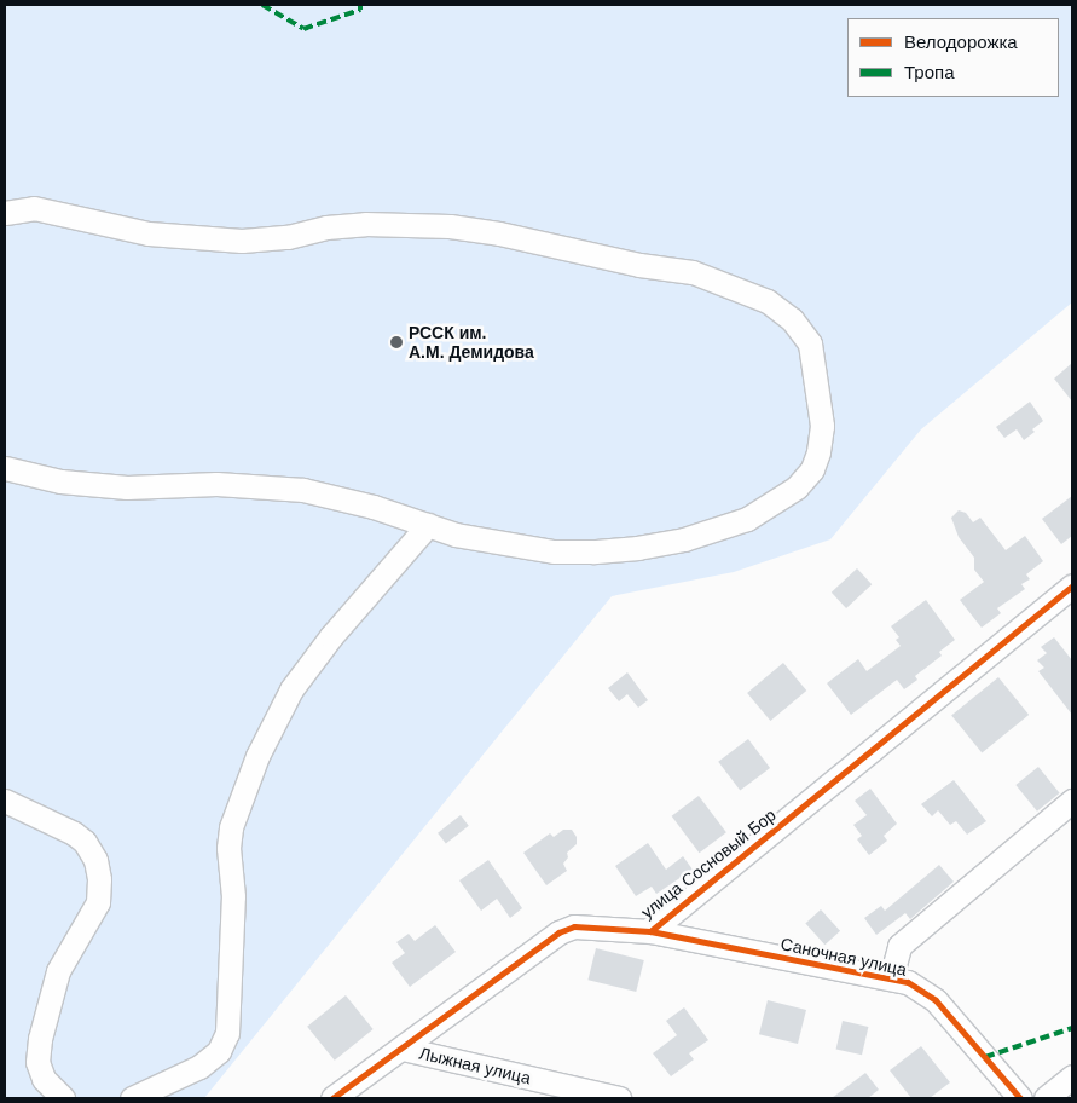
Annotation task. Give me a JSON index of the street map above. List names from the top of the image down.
{
  "streets": {
    "street": ["улица Сосновый Бор", "Саночная улица", "Лыжная улица"]
  },
  "crossings": [
    ["улица Сосновый Бор", "Саночная улица"],
    ["улица Сосновый Бор", "Лыжная улица"]
  ],
  "places": ["РССК им. А.М. Демидова"],
  "legend": ["Велодорожка", "Тропа"]
}
